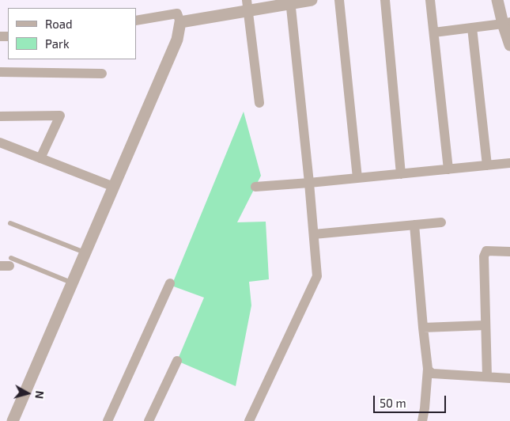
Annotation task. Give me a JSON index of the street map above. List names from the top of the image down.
{
  "legend": ["Road", "Park"],
  "scale_bar": "50 m",
  "north": "right"
}
